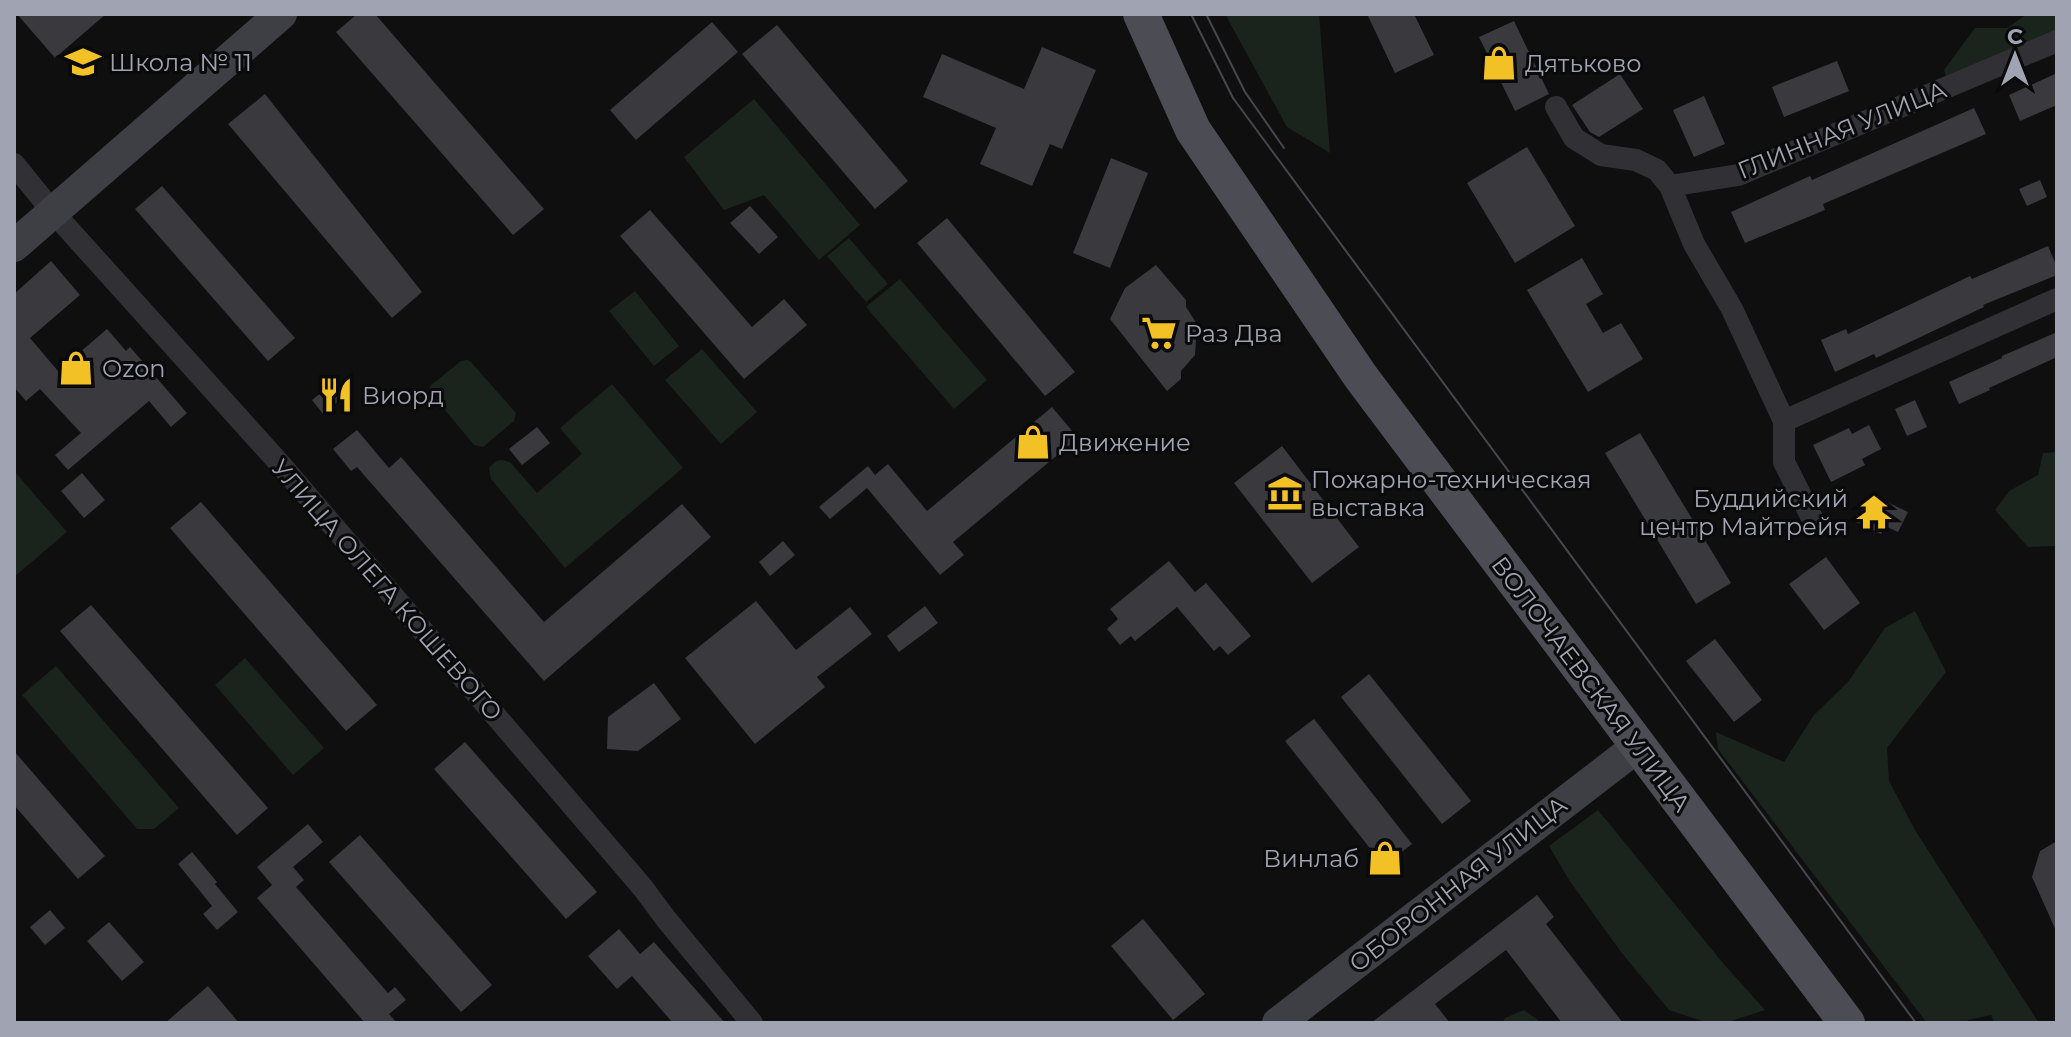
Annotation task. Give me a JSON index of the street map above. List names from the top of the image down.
{
  "streets": {
    "main road": ["ВОЛОЧАЕВСКАЯ УЛИЦА"],
    "street": ["ГЛИННАЯ УЛИЦА", "УЛИЦА ОЛЕГА КОШЕВОГО", "ОБОРОННАЯ УЛИЦА"]
  },
  "crossings": [
    ["ВОЛОЧАЕВСКАЯ УЛИЦА", "ОБОРОННАЯ УЛИЦА"]
  ],
  "places": {
    "school or university": ["Школа № 11"],
    "shop": [
      "Дятьково",
      "Ozon",
      "Движение",
      "Винлаб"
    ],
    "supermarket": ["Раз Два"],
    "restaurant": ["Виорд"],
    "museum": ["Пожарно-техническая выставка"],
    "temple": ["Буддийский центр Майтрейя"]
  },
  "north": "top"
}
